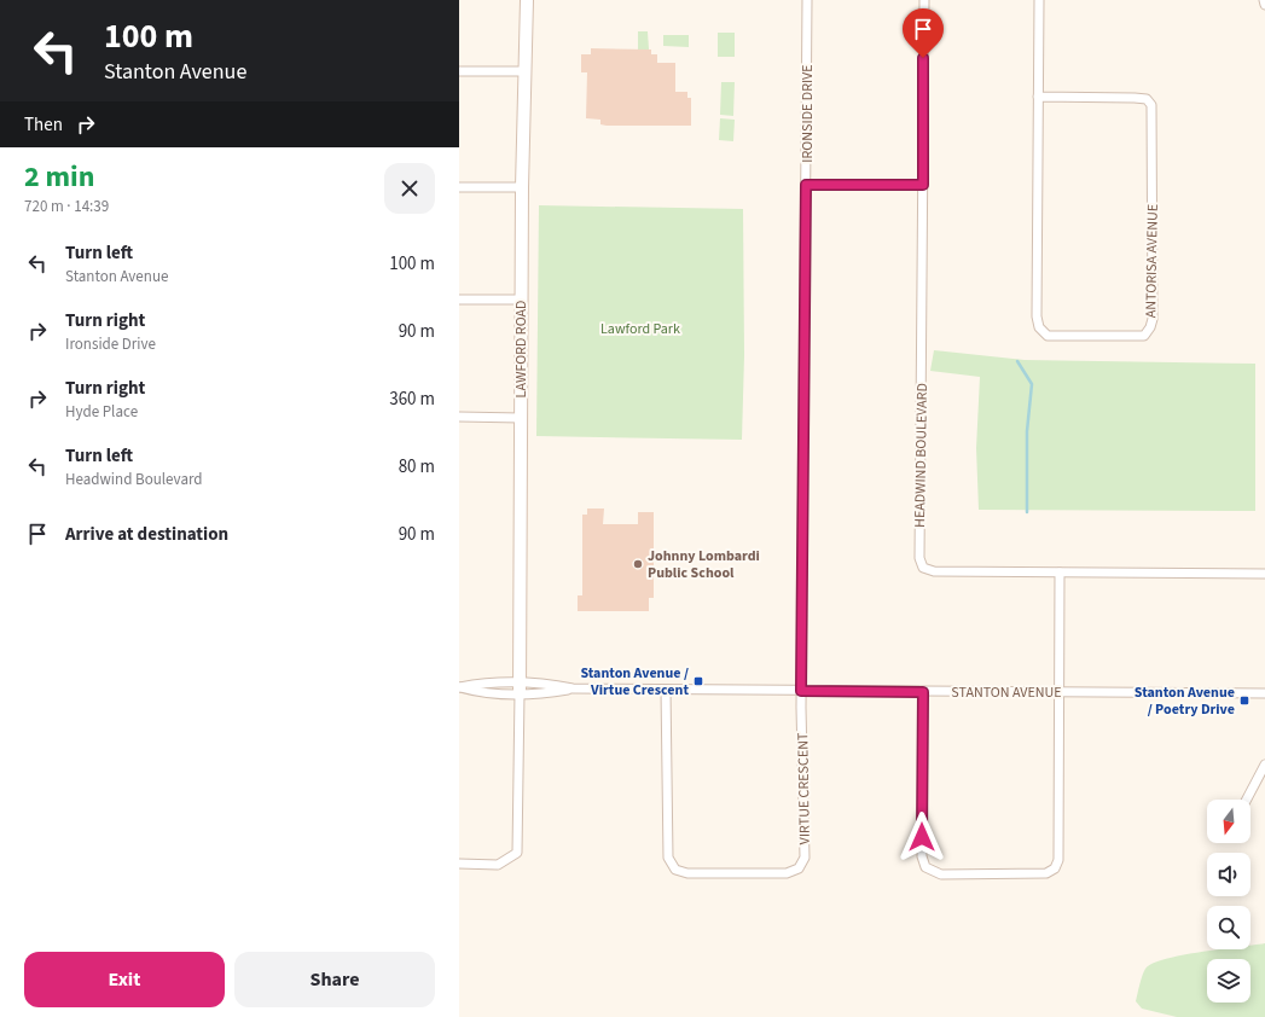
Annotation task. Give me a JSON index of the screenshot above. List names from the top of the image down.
{
  "streets": {
    "street": [
      "IRONSIDE DRIVE",
      "ANTORISA AVENUE",
      "LAWFORD ROAD",
      "HEADWIND BOULEVARD",
      "STANTON AVENUE",
      "VIRTUE CRESCENT"
    ]
  },
  "crossings": [
    ["IRONSIDE DRIVE", "STANTON AVENUE"],
    ["IRONSIDE DRIVE", "VIRTUE CRESCENT"],
    ["LAWFORD ROAD", "STANTON AVENUE"],
    ["STANTON AVENUE", "VIRTUE CRESCENT"]
  ],
  "parks": ["Lawford Park"],
  "places": {
    "other": ["Johnny Lombardi Public School"],
    "transit": ["Stanton Avenue / Virtue Crescent", "Stanton Avenue / Poetry Drive"]
  },
  "north": "bottom",
  "page": {
    "turn": ["100 m", "Stanton Avenue"],
    "then": "Then",
    "heading": ["2 min", "720 m · 14:39"],
    "list": [
      {
        "name": "Turn left",
        "note": "Stanton Avenue",
        "value": "100 m"
      },
      {
        "name": "Turn right",
        "note": "Ironside Drive",
        "value": "90 m"
      },
      {
        "name": "Turn right",
        "note": "Hyde Place",
        "value": "360 m"
      },
      {
        "name": "Turn left",
        "note": "Headwind Boulevard",
        "value": "80 m"
      },
      {
        "name": "Arrive at destination",
        "value": "90 m"
      }
    ],
    "buttons": ["Exit", "Share"]
  }
}
